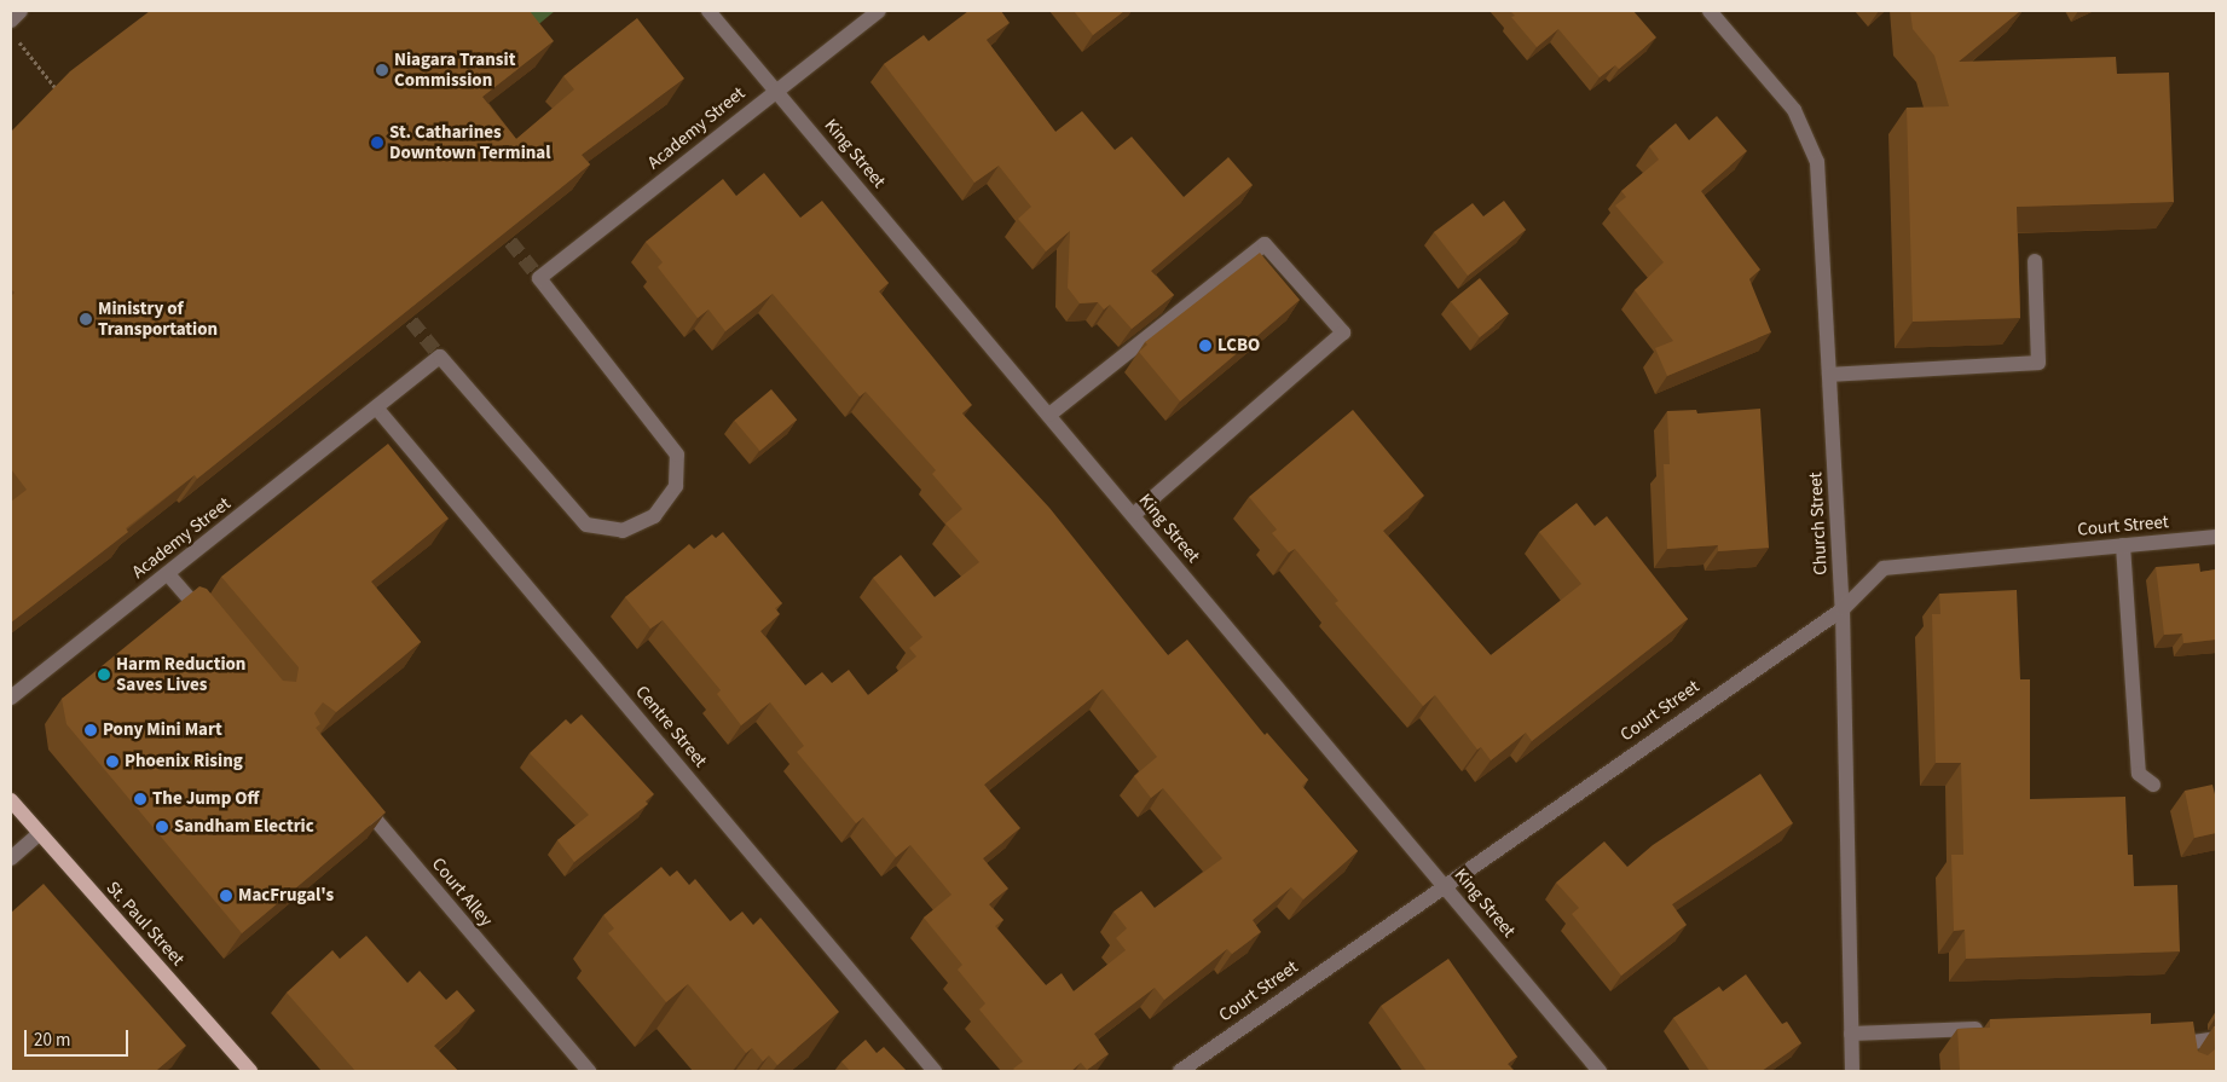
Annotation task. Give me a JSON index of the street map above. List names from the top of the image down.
{
  "streets": {
    "main road": ["St. Paul Street"],
    "street": [
      "Academy Street",
      "King Street",
      "Church Street",
      "Court Street",
      "Centre Street",
      "Court Alley"
    ]
  },
  "crossings": [
    ["Academy Street", "King Street"],
    ["Academy Street", "Centre Street"],
    ["King Street", "Court Street"],
    ["Church Street", "Court Street"]
  ],
  "places": [
    "Niagara Transit Commission",
    "St. Catharines Downtown Terminal",
    "Ministry of Transportation",
    "LCBO",
    "Harm Reduction Saves Lives",
    "Pony Mini Mart",
    "Phoenix Rising",
    "The Jump Off",
    "Sandham Electric",
    "MacFrugal's"
  ],
  "scale_bar": "20 m"
}
